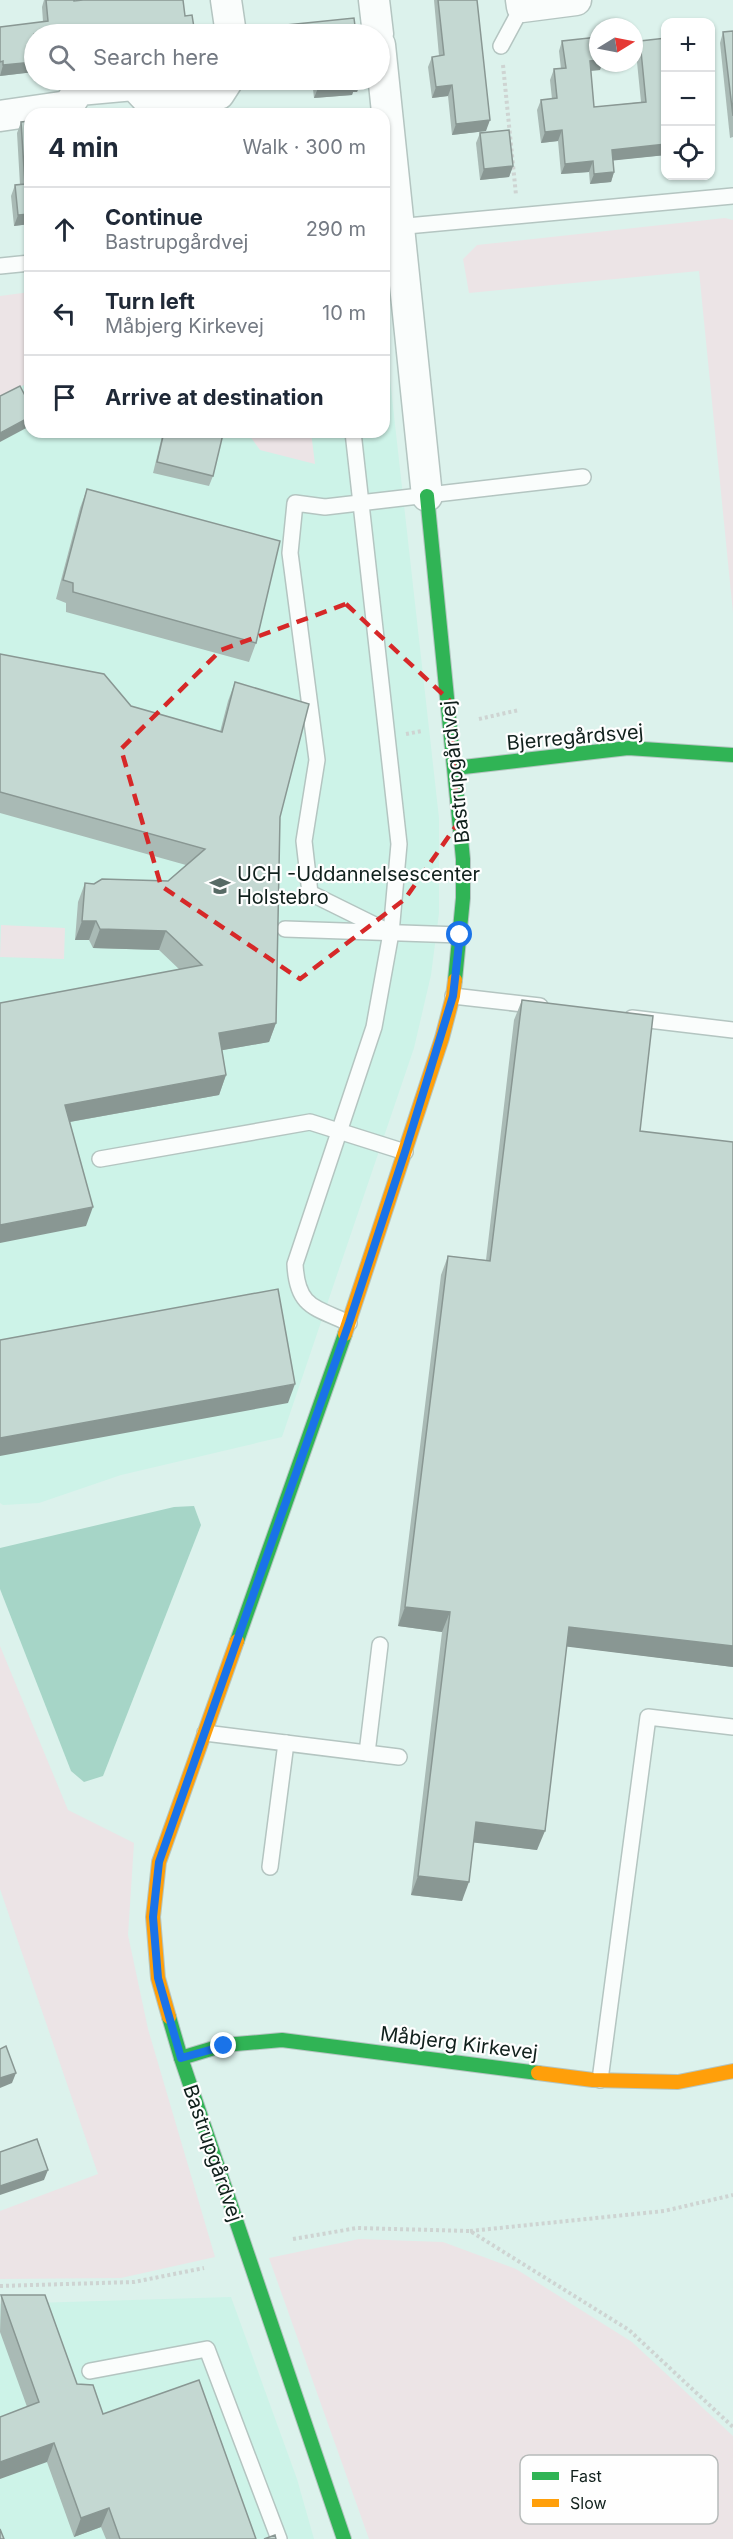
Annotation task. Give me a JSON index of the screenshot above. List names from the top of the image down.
{
  "streets": {
    "street": ["Bjerregårdsvej", "Bastrupgårdvej", "Måbjerg Kirkevej"]
  },
  "crossings": [
    ["Bjerregårdsvej", "Bastrupgårdvej"],
    ["Bastrupgårdvej", "Måbjerg Kirkevej"]
  ],
  "places": {
    "school or university": ["UCH -Uddannelsescenter Holstebro"]
  },
  "legend": ["Fast", "Slow"],
  "north": "right",
  "page": {
    "map_buttons": ["+", "−"],
    "search": "Search here",
    "heading": ["4 min", "Walk · 300 m"],
    "list": [
      ["Continue", "Bastrupgårdvej", "290 m"],
      ["Turn left", "Måbjerg Kirkevej", "10 m"],
      "Arrive at destination"
    ]
  }
}
